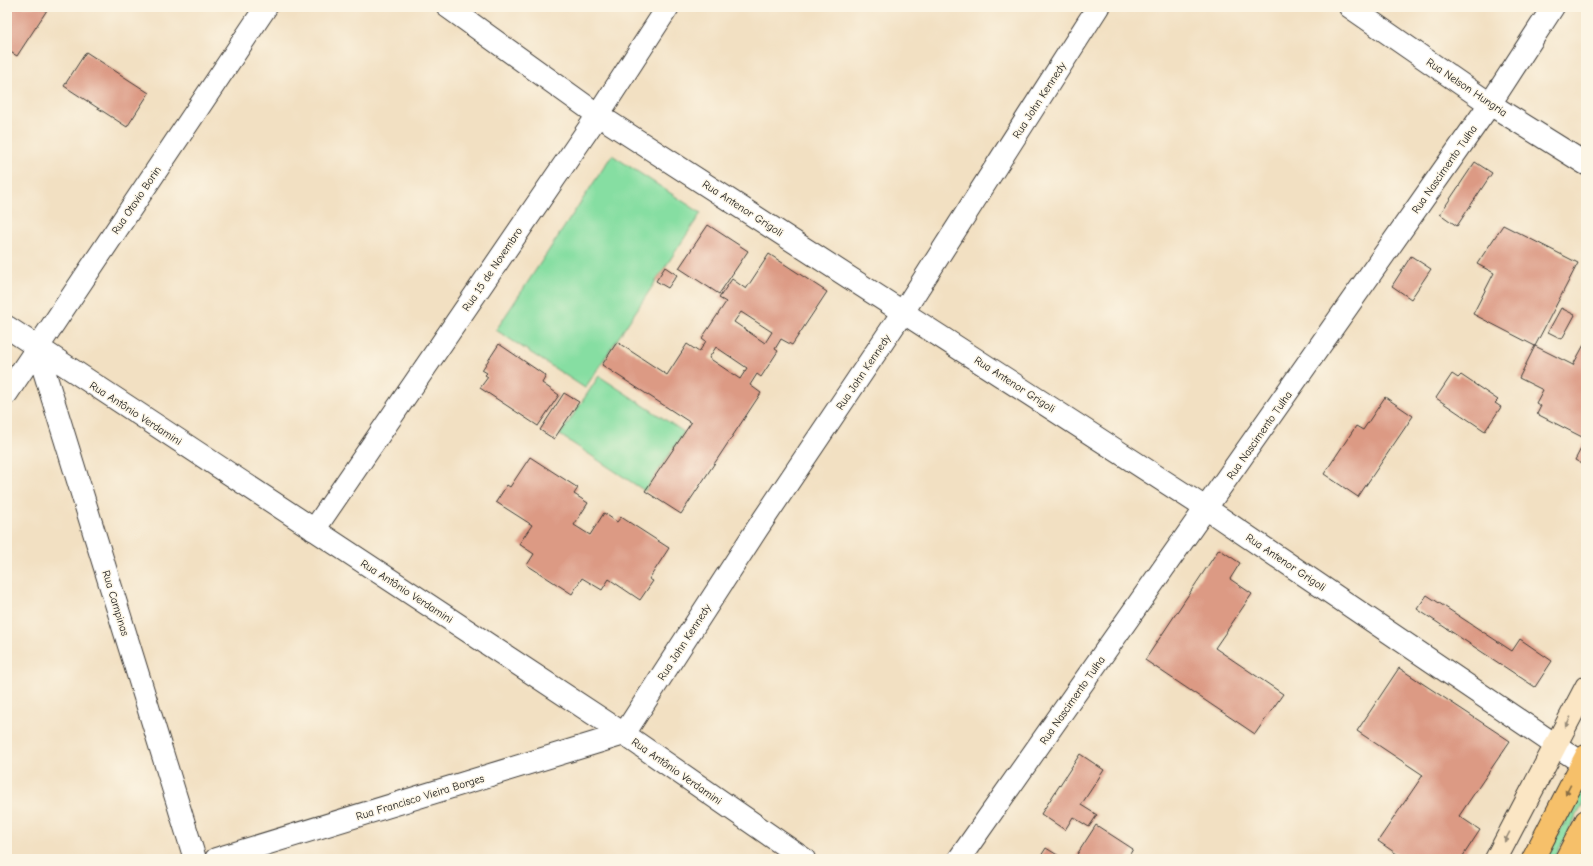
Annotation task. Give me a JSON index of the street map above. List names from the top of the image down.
{
  "streets": {
    "street": [
      "Rua Nelson Hungria",
      "Rua John Kennedy",
      "Rua Nascimento Tulha",
      "Rua Otavio Borin",
      "Rua Antenor Grigoli",
      "Rua 15 de Novembro",
      "Rua Antônio Verdamini",
      "Rua Campinas",
      "Rua Francisco Vieira Borges"
    ]
  },
  "crossings": [
    ["Rua Nelson Hungria", "Rua Nascimento Tulha"],
    ["Rua John Kennedy", "Rua Antenor Grigoli"],
    ["Rua John Kennedy", "Rua Antônio Verdamini"],
    ["Rua John Kennedy", "Rua Francisco Vieira Borges"],
    ["Rua Nascimento Tulha", "Rua Antenor Grigoli"],
    ["Rua Otavio Borin", "Rua Antônio Verdamini"],
    ["Rua Otavio Borin", "Rua Campinas"],
    ["Rua Antenor Grigoli", "Rua 15 de Novembro"],
    ["Rua 15 de Novembro", "Rua Antônio Verdamini"],
    ["Rua Antônio Verdamini", "Rua Campinas"],
    ["Rua Antônio Verdamini", "Rua Francisco Vieira Borges"]
  ]
}
